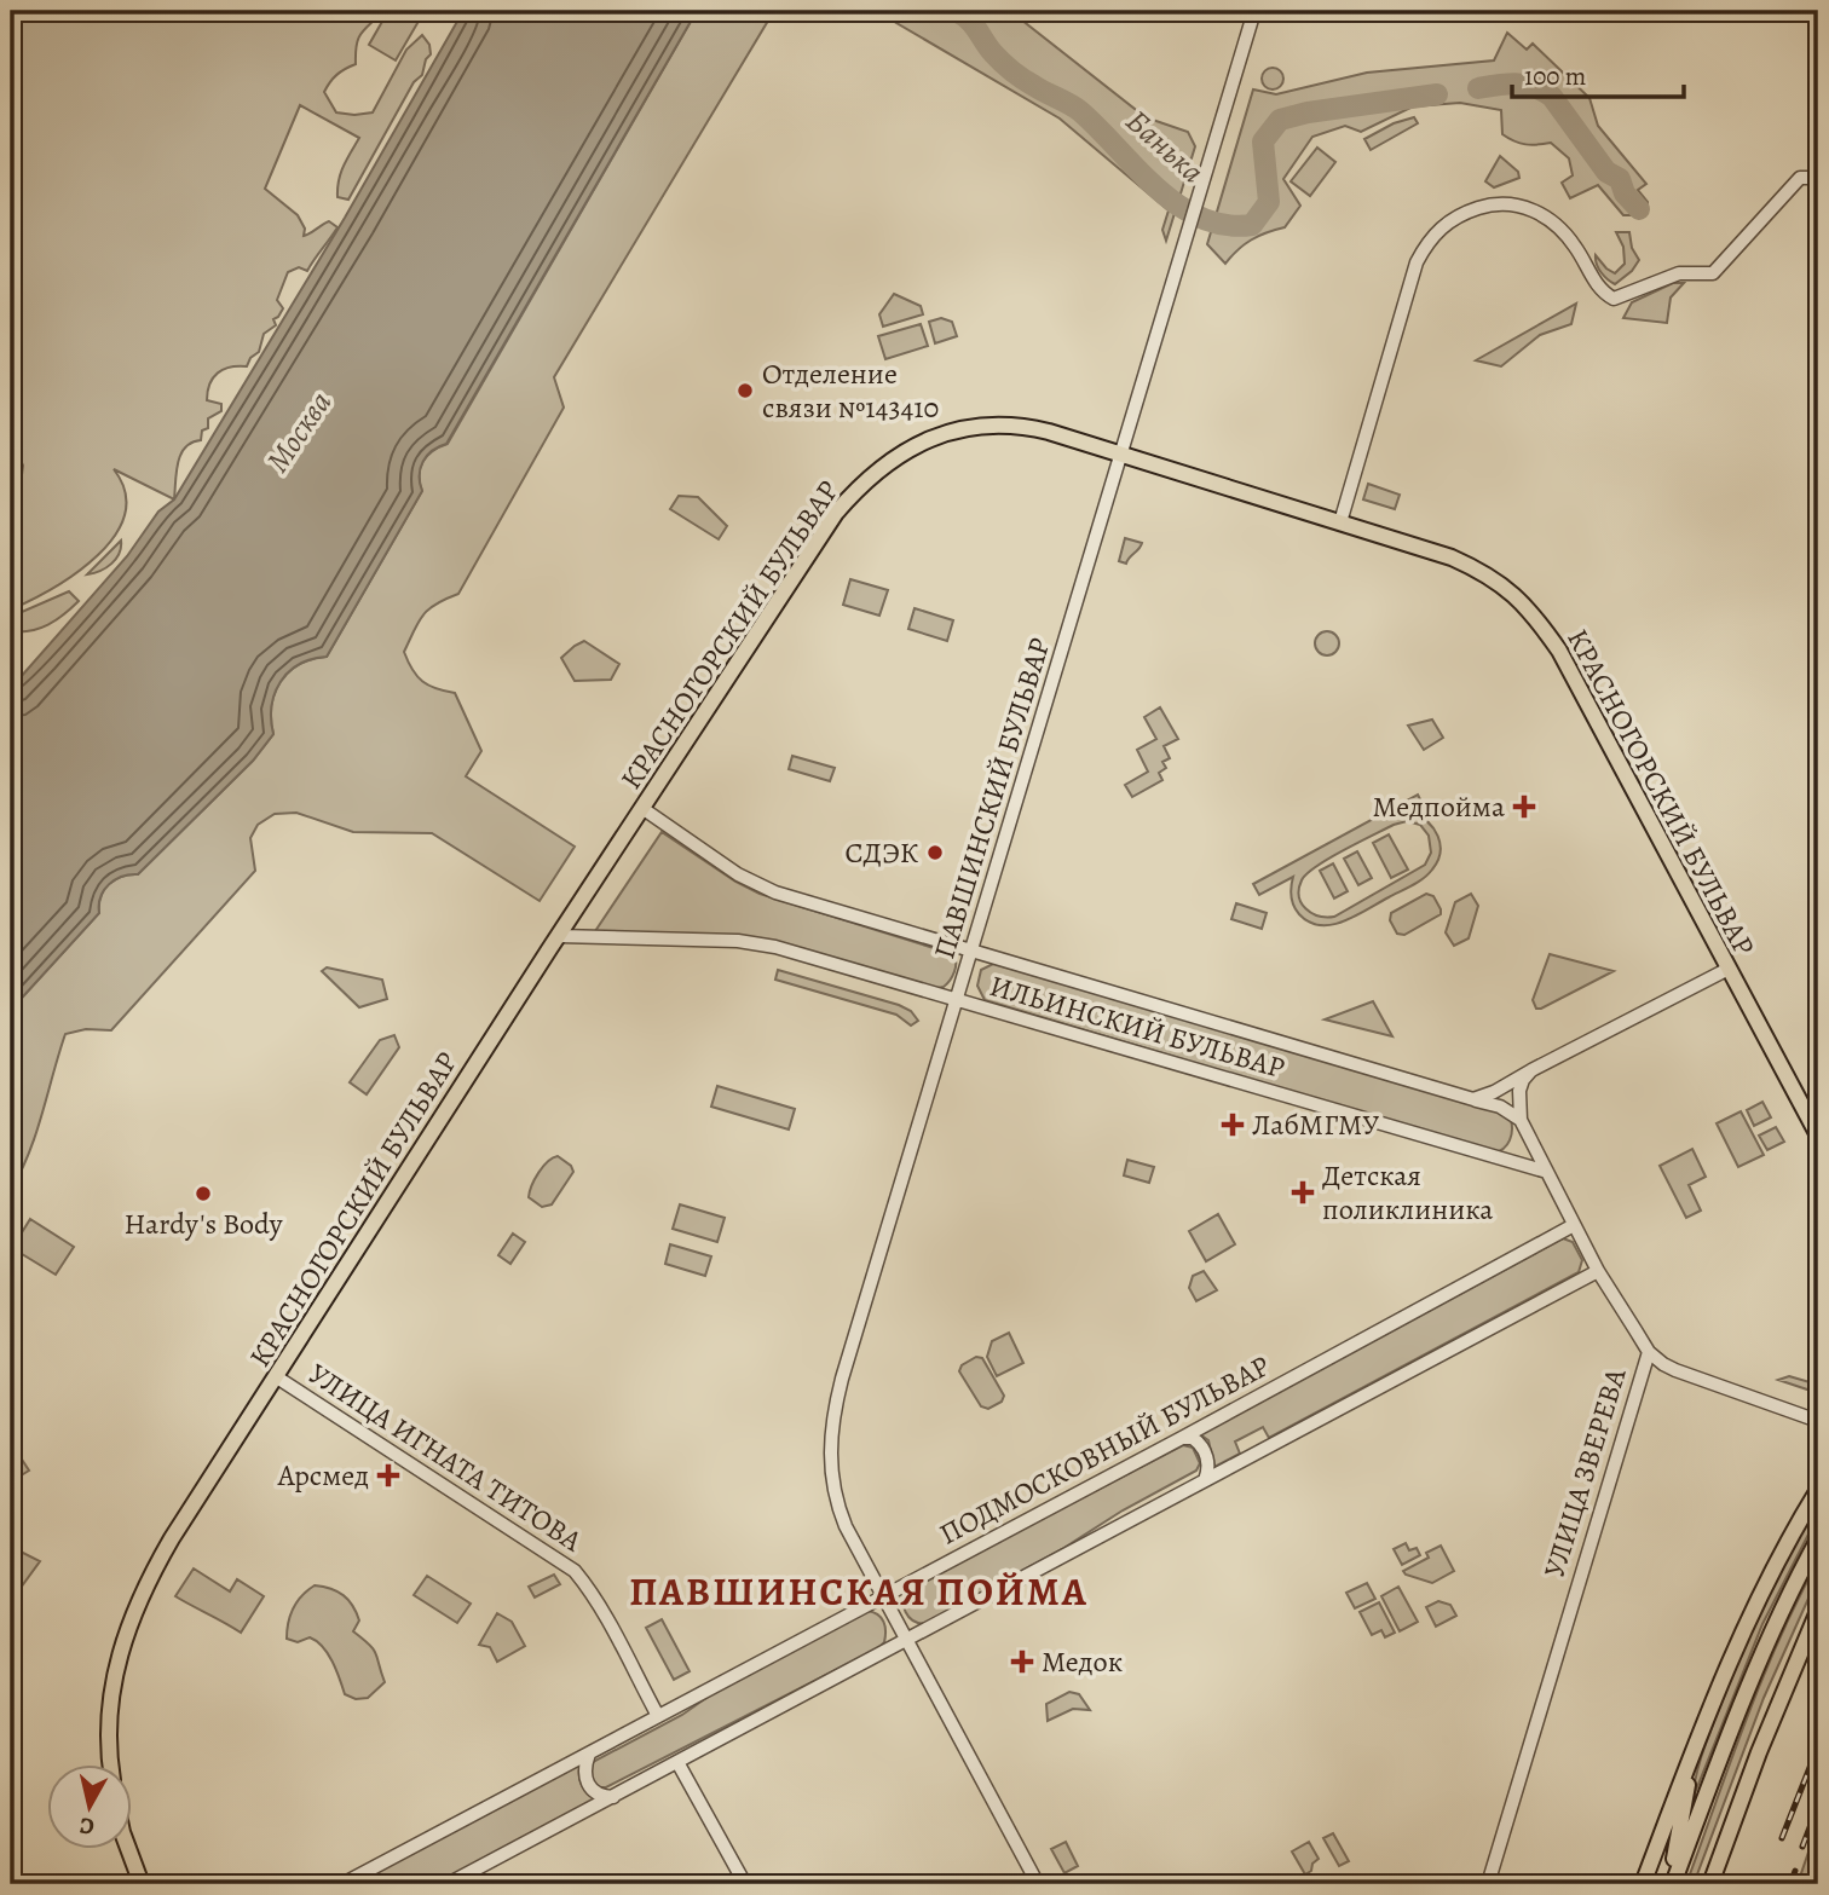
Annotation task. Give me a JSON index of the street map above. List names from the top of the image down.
{
  "streets": {
    "main road": ["КРАСНОГОРСКИЙ БУЛЬВАР"],
    "street": [
      "ПАВШИНСКИЙ БУЛЬВАР",
      "ИЛЬИНСКИЙ БУЛЬВАР",
      "ПОДМОСКОВНЫЙ БУЛЬВАР",
      "УЛИЦА ИГНАТА ТИТОВА",
      "УЛИЦА ЗВЕРЕВА"
    ]
  },
  "crossings": [
    ["КРАСНОГОРСКИЙ БУЛЬВАР", "ПАВШИНСКИЙ БУЛЬВАР"],
    ["КРАСНОГОРСКИЙ БУЛЬВАР", "ИЛЬИНСКИЙ БУЛЬВАР"],
    ["КРАСНОГОРСКИЙ БУЛЬВАР", "УЛИЦА ИГНАТА ТИТОВА"],
    ["ПАВШИНСКИЙ БУЛЬВАР", "ИЛЬИНСКИЙ БУЛЬВАР"],
    ["ПАВШИНСКИЙ БУЛЬВАР", "ПОДМОСКОВНЫЙ БУЛЬВАР"],
    ["ИЛЬИНСКИЙ БУЛЬВАР", "УЛИЦА ЗВЕРЕВА"],
    ["ПОДМОСКОВНЫЙ БУЛЬВАР", "УЛИЦА ИГНАТА ТИТОВА"],
    ["ПОДМОСКОВНЫЙ БУЛЬВАР", "УЛИЦА ЗВЕРЕВА"]
  ],
  "districts": ["ПАВШИНСКАЯ ПОЙМА"],
  "water": ["Банька", "Москва"],
  "places": {
    "other": ["Отделение связи №143410", "СДЭК", "Hardy's Body"],
    "health": [
      "Медпойма",
      "ЛабМГМУ",
      "Детская поликлиника",
      "Арсмед",
      "Медок"
    ]
  },
  "scale_bar": "100 m",
  "north": "bottom"
}
